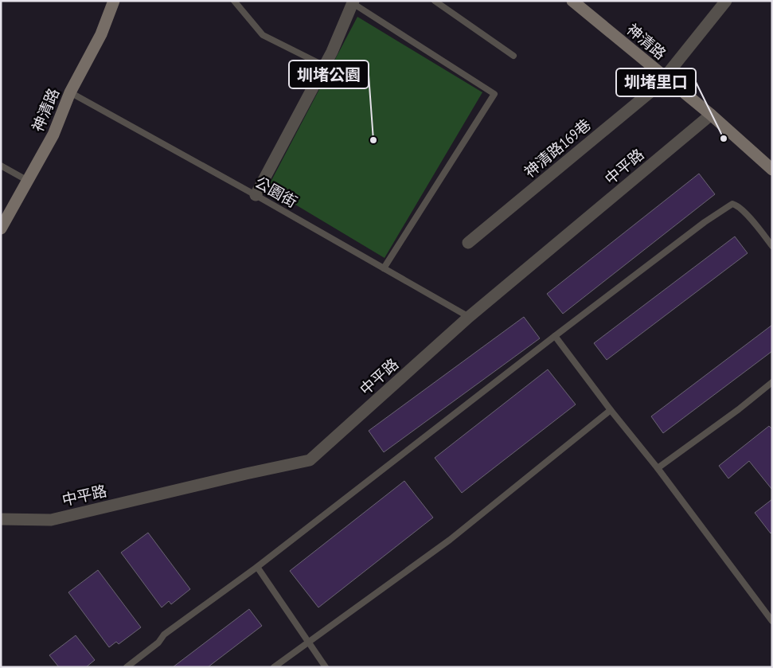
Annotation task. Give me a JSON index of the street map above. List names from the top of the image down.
{
  "streets": {
    "street": ["神清路", "神清路169巷", "中平路"],
    "lane": ["公園街"]
  },
  "crossings": [
    ["神清路", "神清路169巷"],
    ["神清路", "中平路"],
    ["神清路", "公園街"],
    ["中平路", "公園街"]
  ],
  "places": ["圳堵里口", "圳堵公園"]
}
